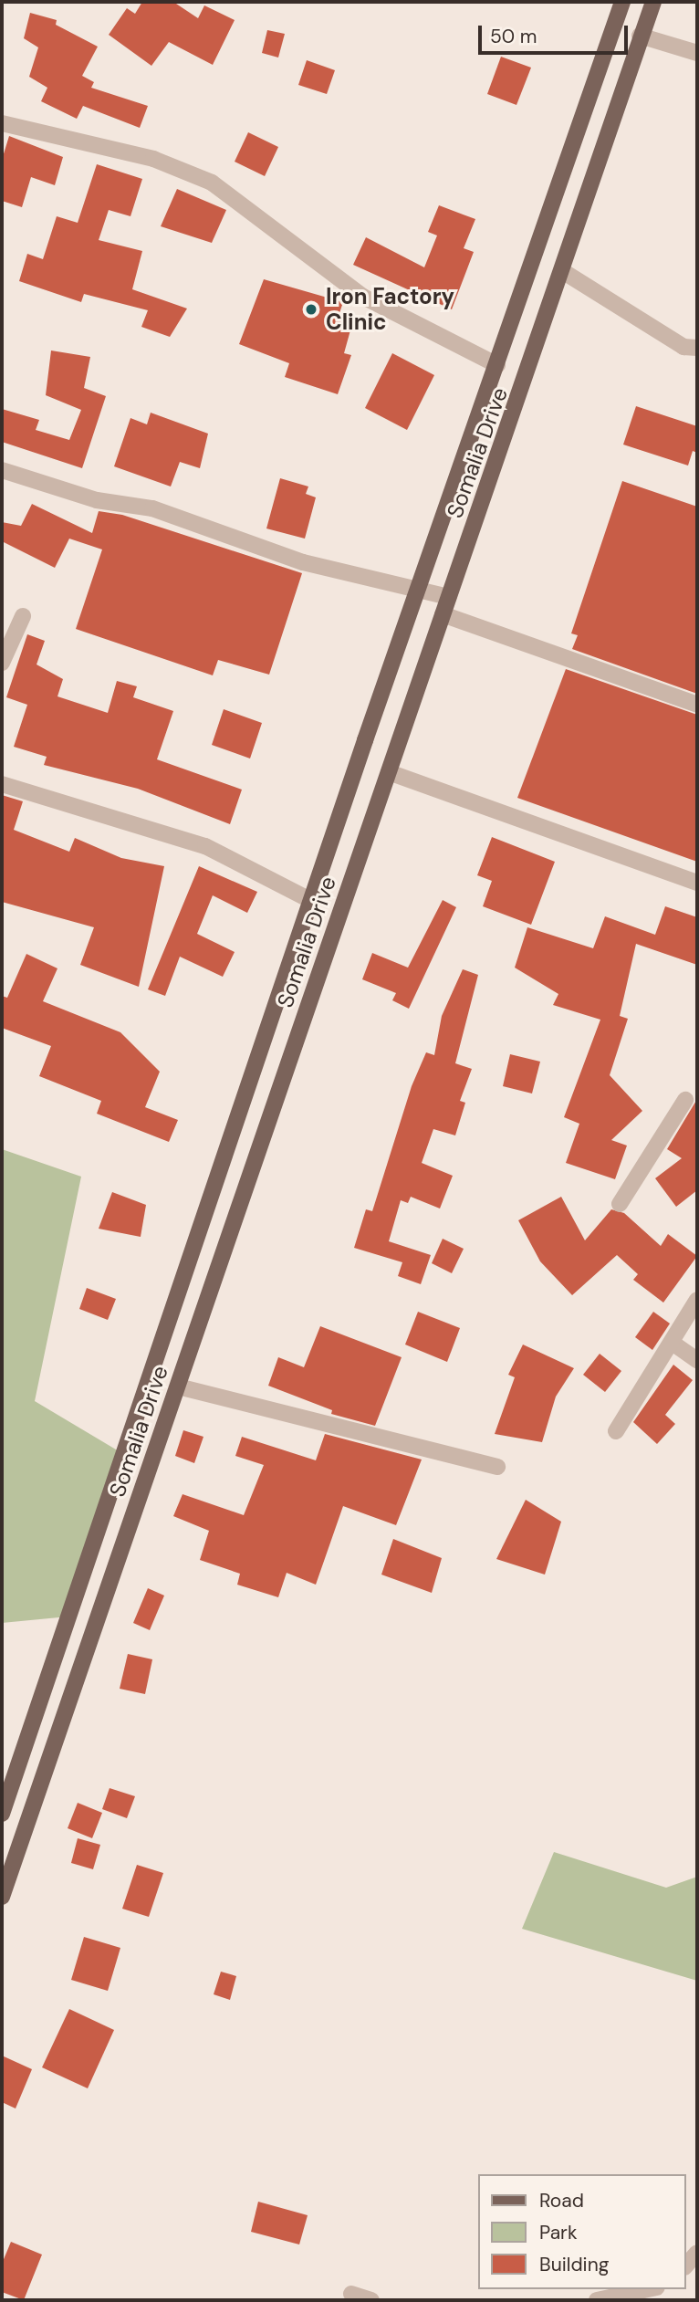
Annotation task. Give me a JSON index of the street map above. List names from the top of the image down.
{
  "streets": {
    "main road": ["Somalia Drive"]
  },
  "places": ["Iron Factory Clinic"],
  "legend": ["Road", "Park", "Building"],
  "scale_bar": "50 m"
}
